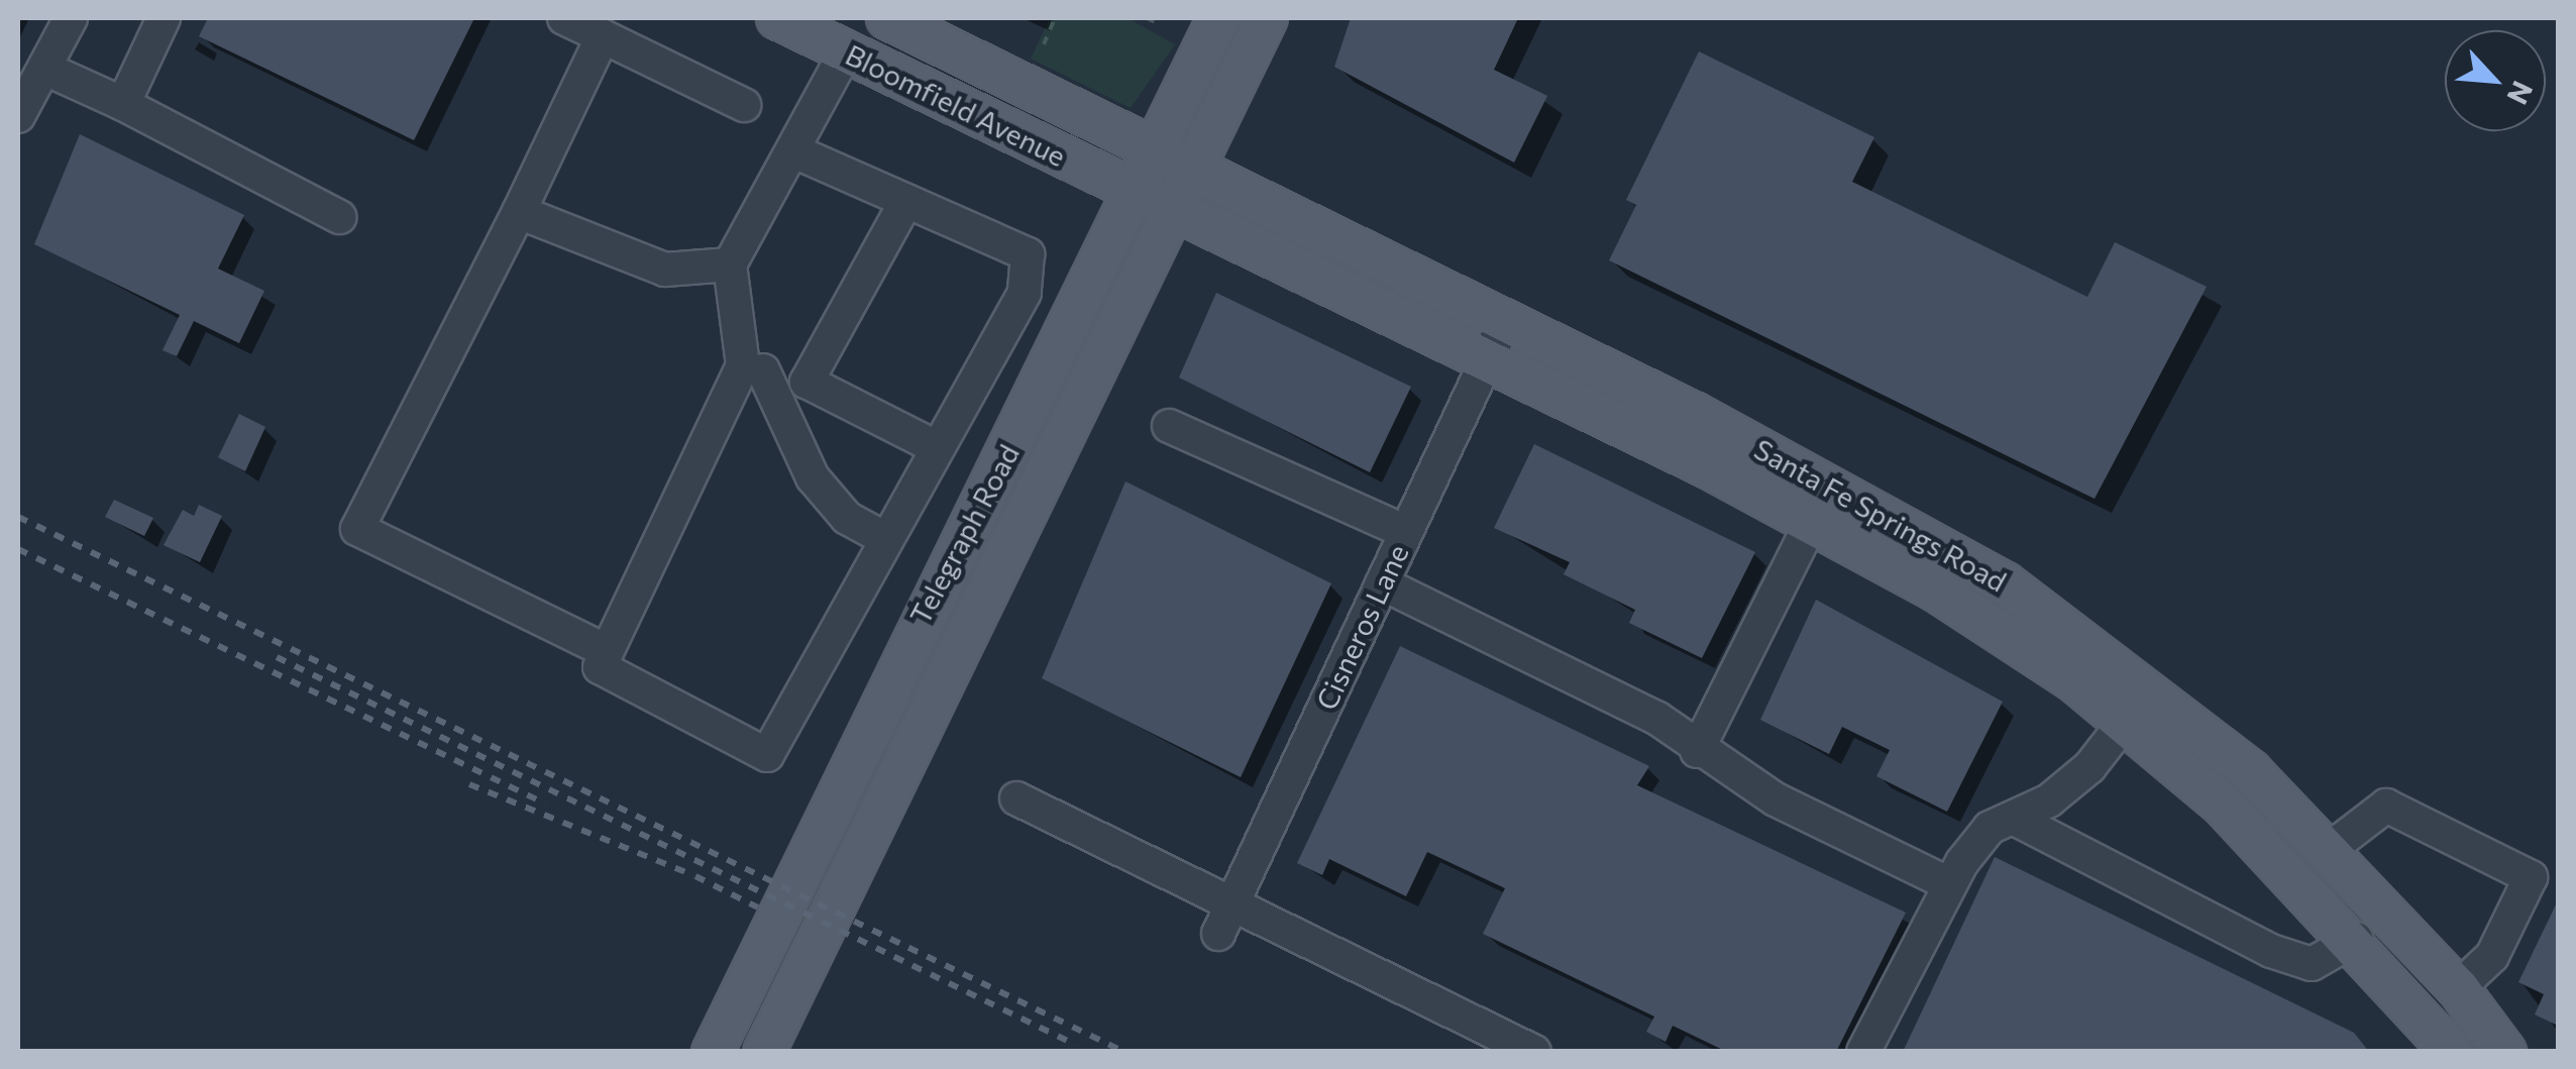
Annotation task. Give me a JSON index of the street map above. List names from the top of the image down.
{
  "streets": {
    "main road": ["Bloomfield Avenue", "Santa Fe Springs Road", "Telegraph Road"],
    "street": ["Cisneros Lane"]
  },
  "crossings": [
    ["Bloomfield Avenue", "Santa Fe Springs Road"],
    ["Bloomfield Avenue", "Telegraph Road"],
    ["Santa Fe Springs Road", "Telegraph Road"],
    ["Santa Fe Springs Road", "Cisneros Lane"]
  ],
  "north": "bottom right"
}
